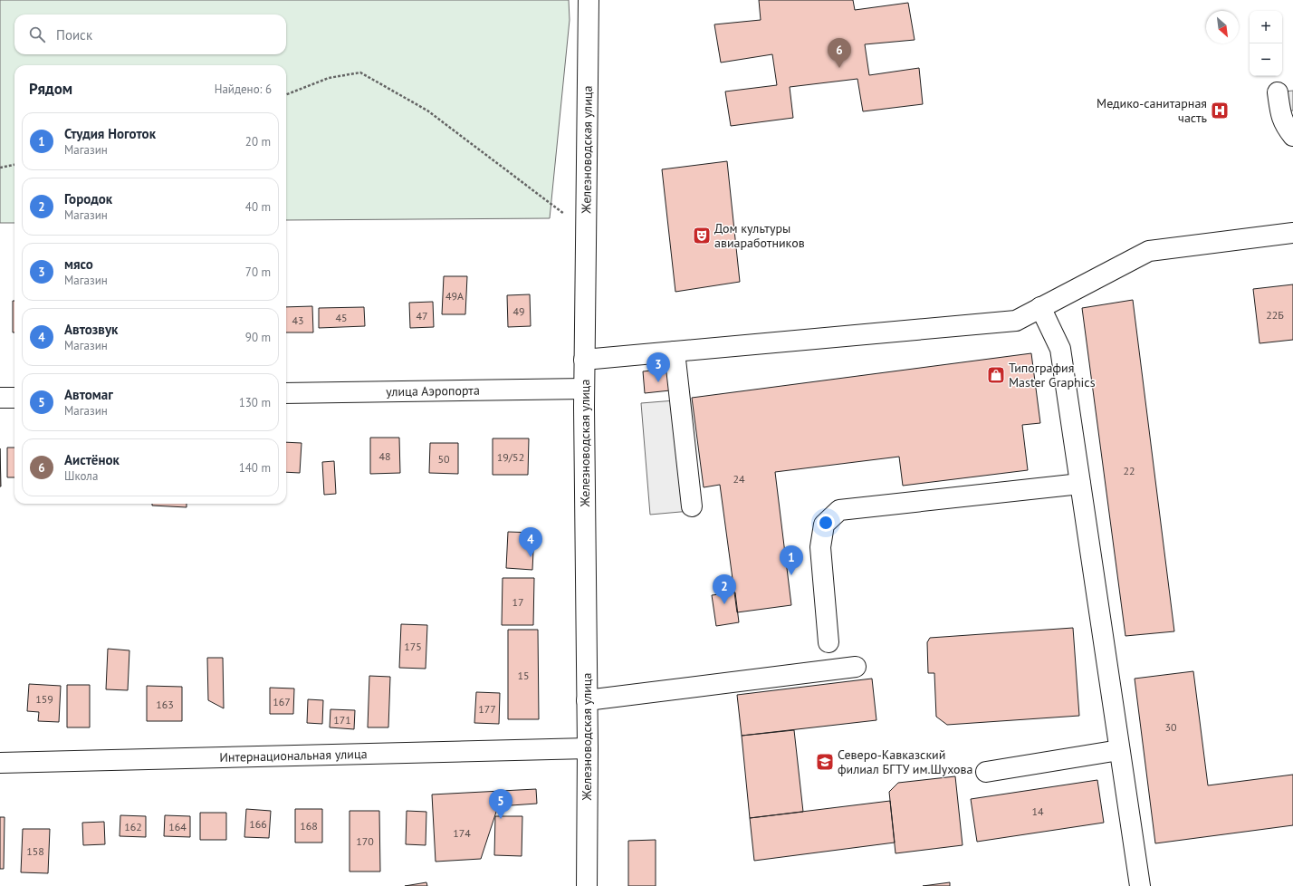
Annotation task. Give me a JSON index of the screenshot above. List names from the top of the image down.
{
  "streets": {
    "street": ["Железноводская улица", "улица Аэропорта", "Интернациональная улица"]
  },
  "crossings": [
    ["Железноводская улица", "улица Аэропорта"],
    ["Железноводская улица", "Интернациональная улица"]
  ],
  "places": {
    "hospital": ["Медико-санитарная часть"],
    "theatre": ["Дом культуры авиаработников"],
    "shop": ["Типография Master Graphics"],
    "school or university": ["Северо-Кавказский филиал БГТУ им.Шухова"]
  },
  "house_numbers": [
    "49А",
    "49",
    "22Б",
    "47",
    "45",
    "43",
    "48",
    "19/52",
    "50",
    "22",
    "24",
    "17",
    "175",
    "15",
    "159",
    "167",
    "163",
    "177",
    "171",
    "30",
    "14",
    "166",
    "168",
    "162",
    "164",
    "174",
    "170",
    "158"
  ],
  "north": "bottom right",
  "page": {
    "map_buttons": ["+", "−"],
    "search": "Поиск",
    "pins": [
      "6",
      "3",
      "4",
      "1",
      "2",
      "5"
    ],
    "heading": ["Рядом", "Найдено: 6"],
    "list": [
      {
        "mark": "1",
        "name": "Студия Ноготок",
        "note": "Магазин",
        "value": "20 m"
      },
      {
        "mark": "2",
        "name": "Городок",
        "note": "Магазин",
        "value": "40 m"
      },
      {
        "mark": "3",
        "name": "мясо",
        "note": "Магазин",
        "value": "70 m"
      },
      {
        "mark": "4",
        "name": "Автозвук",
        "note": "Магазин",
        "value": "90 m"
      },
      {
        "mark": "5",
        "name": "Автомаг",
        "note": "Магазин",
        "value": "130 m"
      },
      {
        "mark": "6",
        "name": "Аистёнок",
        "note": "Школа",
        "value": "140 m"
      }
    ]
  }
}
